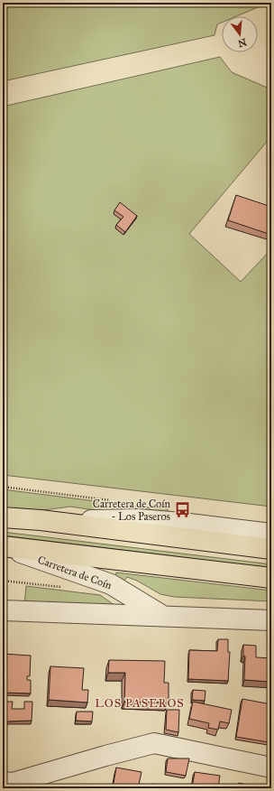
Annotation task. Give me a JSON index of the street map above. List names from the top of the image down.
{
  "streets": {
    "street": ["Carretera de Coín"]
  },
  "districts": ["LOS PASEROS"],
  "places": {
    "bus stop": ["Carretera de Coín - Los Paseros"]
  },
  "north": "bottom"
}
